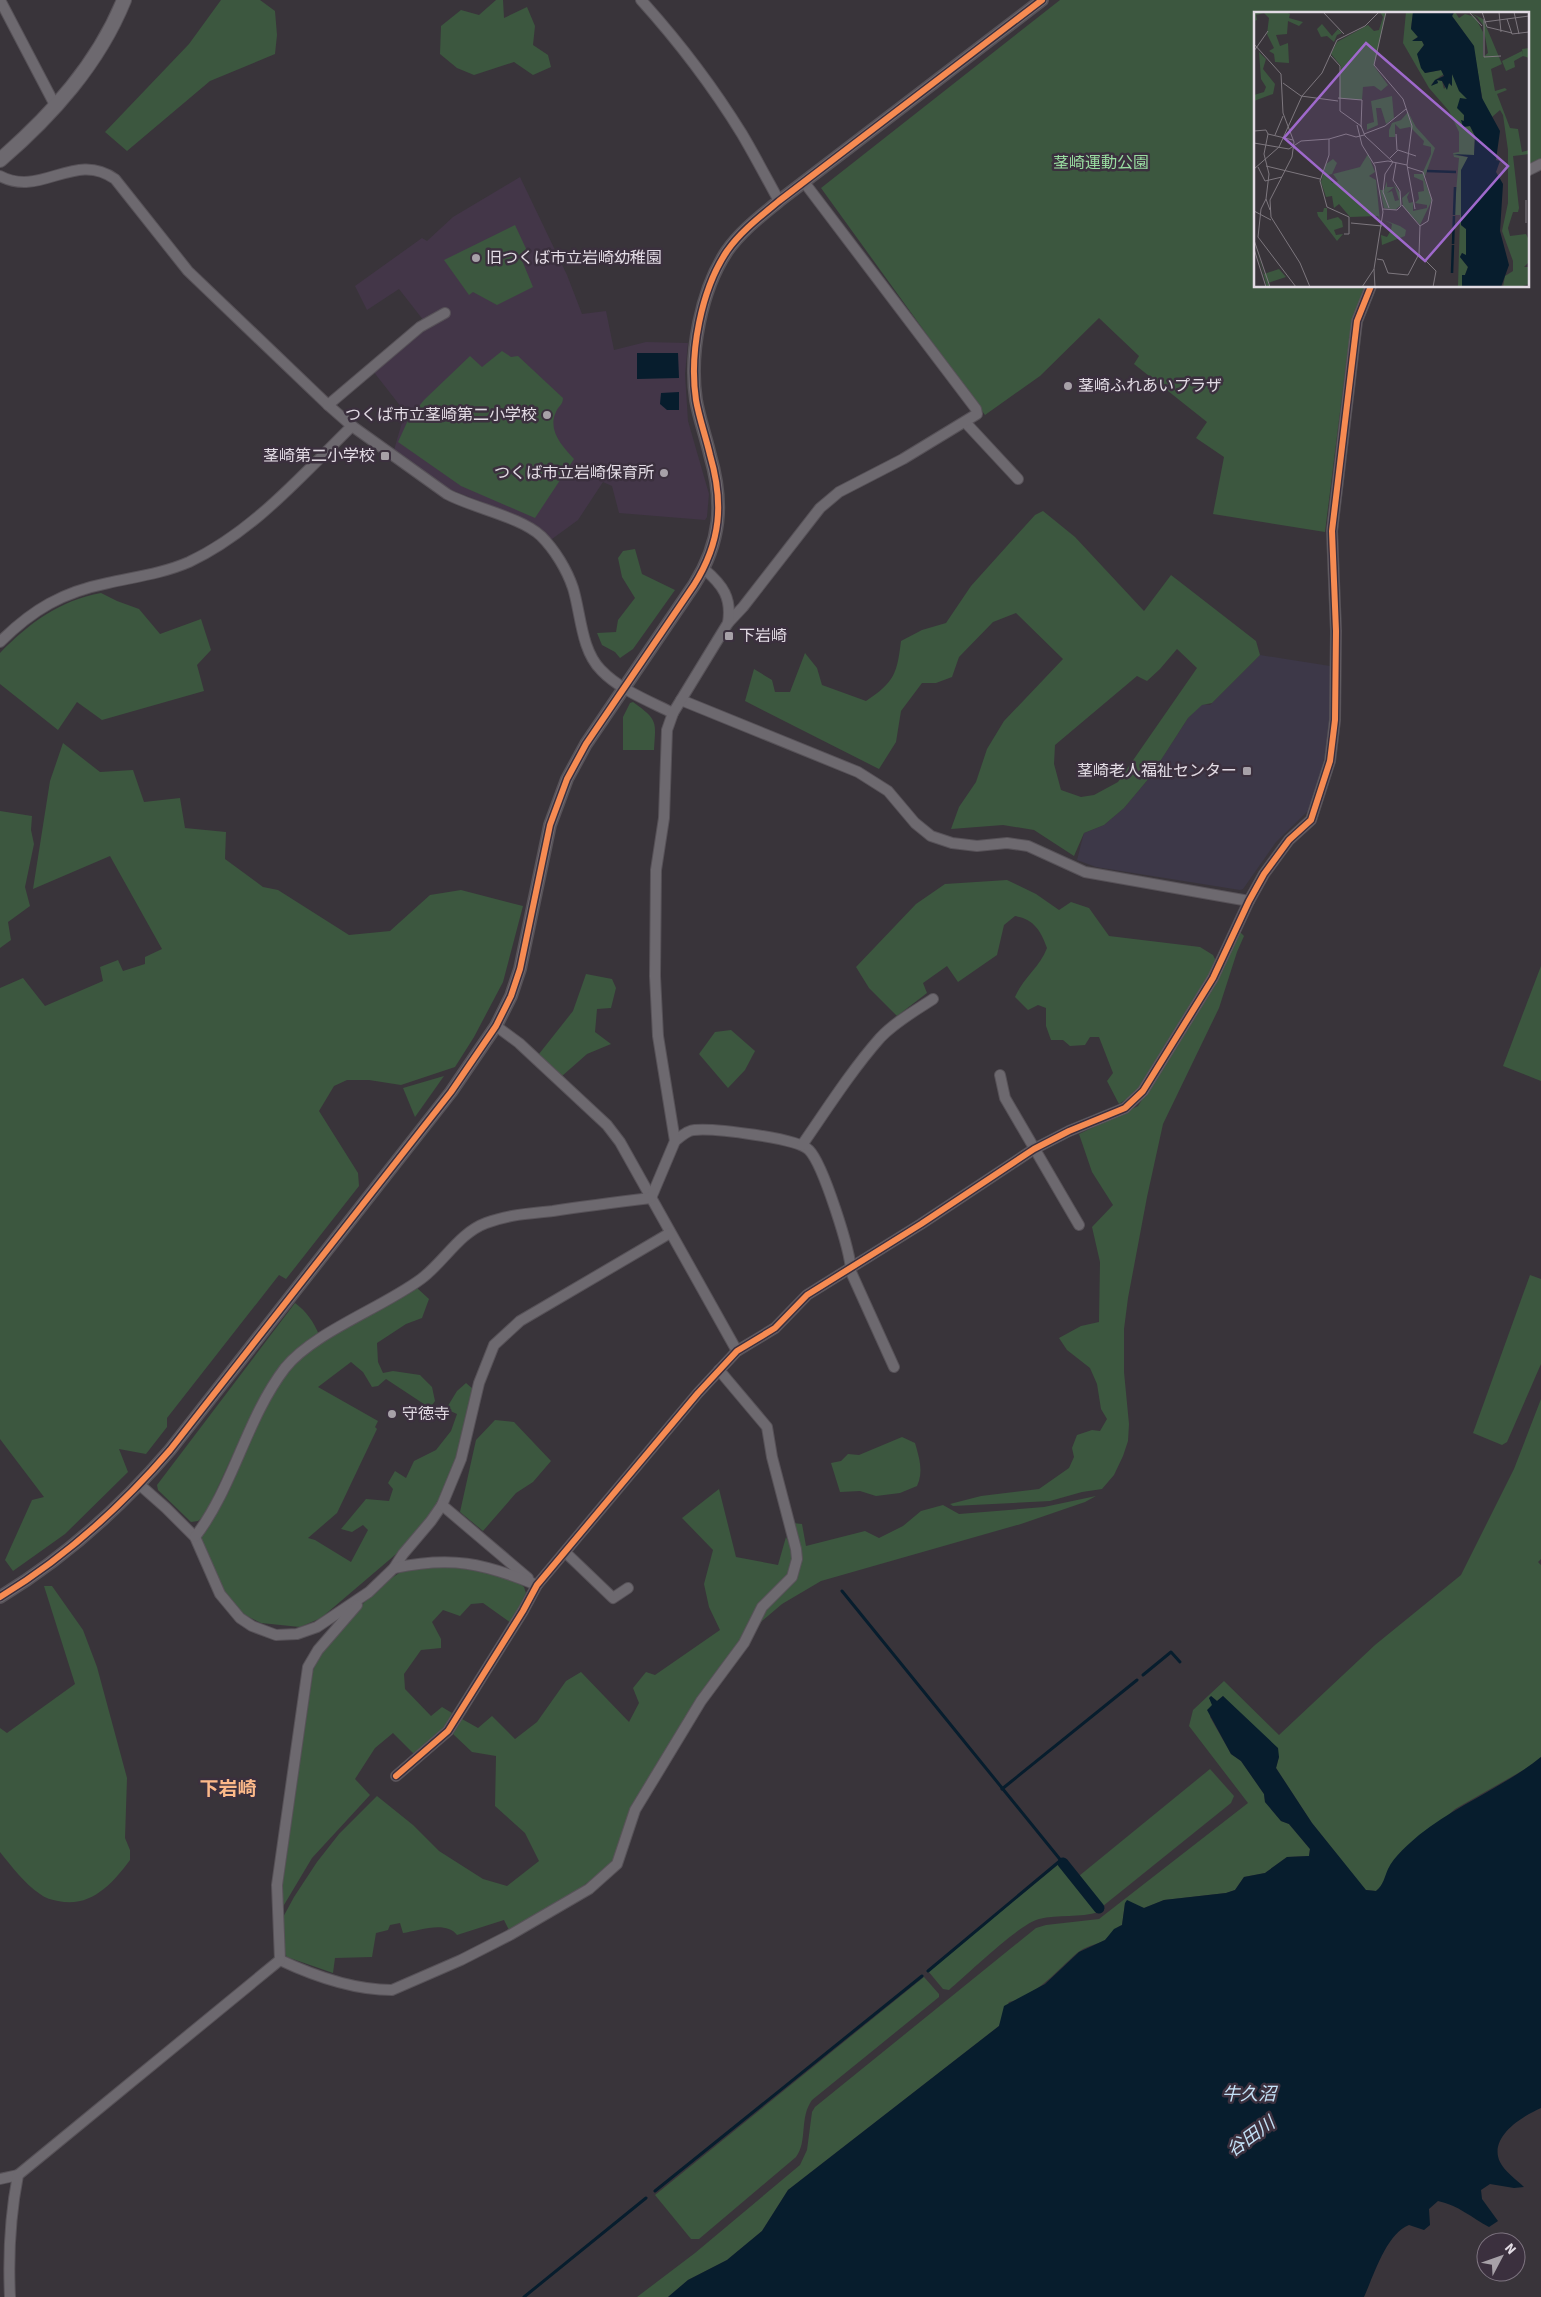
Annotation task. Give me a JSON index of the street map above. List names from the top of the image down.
{
  "districts": ["下岩崎"],
  "water": ["牛久沼", "谷田川"],
  "parks": ["茎崎運動公園"],
  "places": {
    "other": [
      "旧つくば市立岩崎幼稚園",
      "茎崎ふれあいプラザ",
      "つくば市立茎崎第二小学校",
      "つくば市立岩崎保育所",
      "守徳寺"
    ],
    "transit": ["茎崎第二小学校", "下岩崎", "茎崎老人福祉センター"]
  },
  "north": "top right"
}
